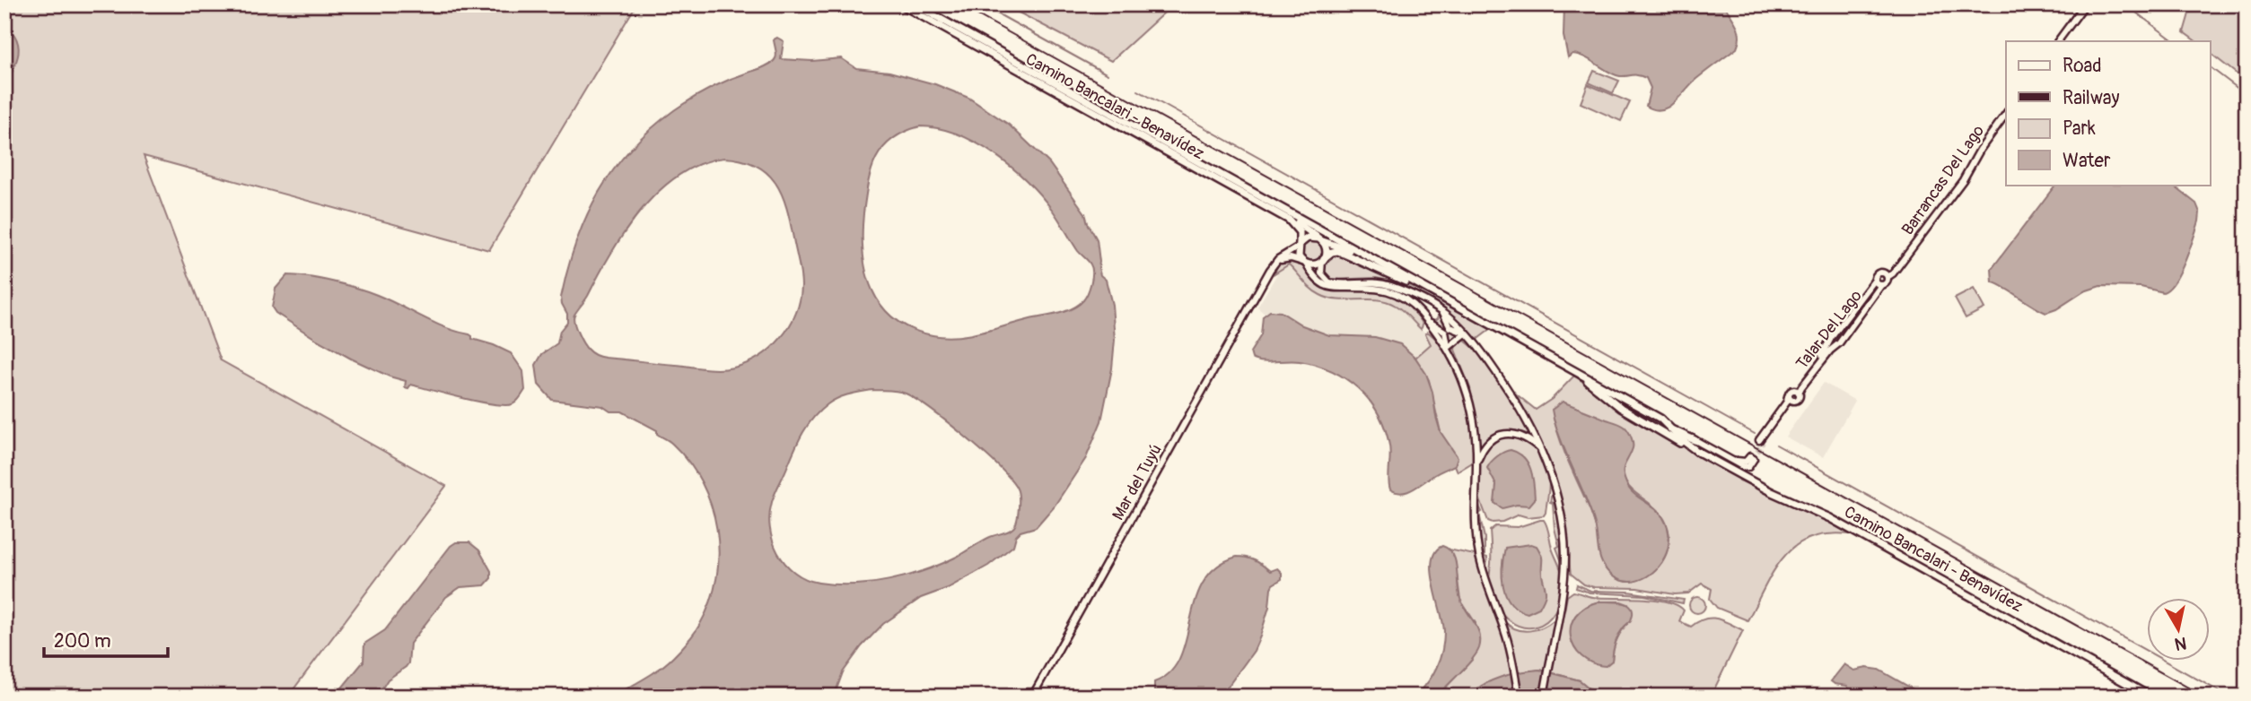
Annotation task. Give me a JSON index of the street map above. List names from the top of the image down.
{
  "streets": {
    "main road": ["Camino Bancalari - Benavídez"],
    "street": ["Barrancas Del Lago", "Talar Del Lago", "Mar del Tuyú"]
  },
  "crossings": [
    ["Barrancas Del Lago", "Talar Del Lago"]
  ],
  "legend": [
    "Road",
    "Railway",
    "Park",
    "Water"
  ],
  "scale_bar": "200 m",
  "north": "bottom"
}
